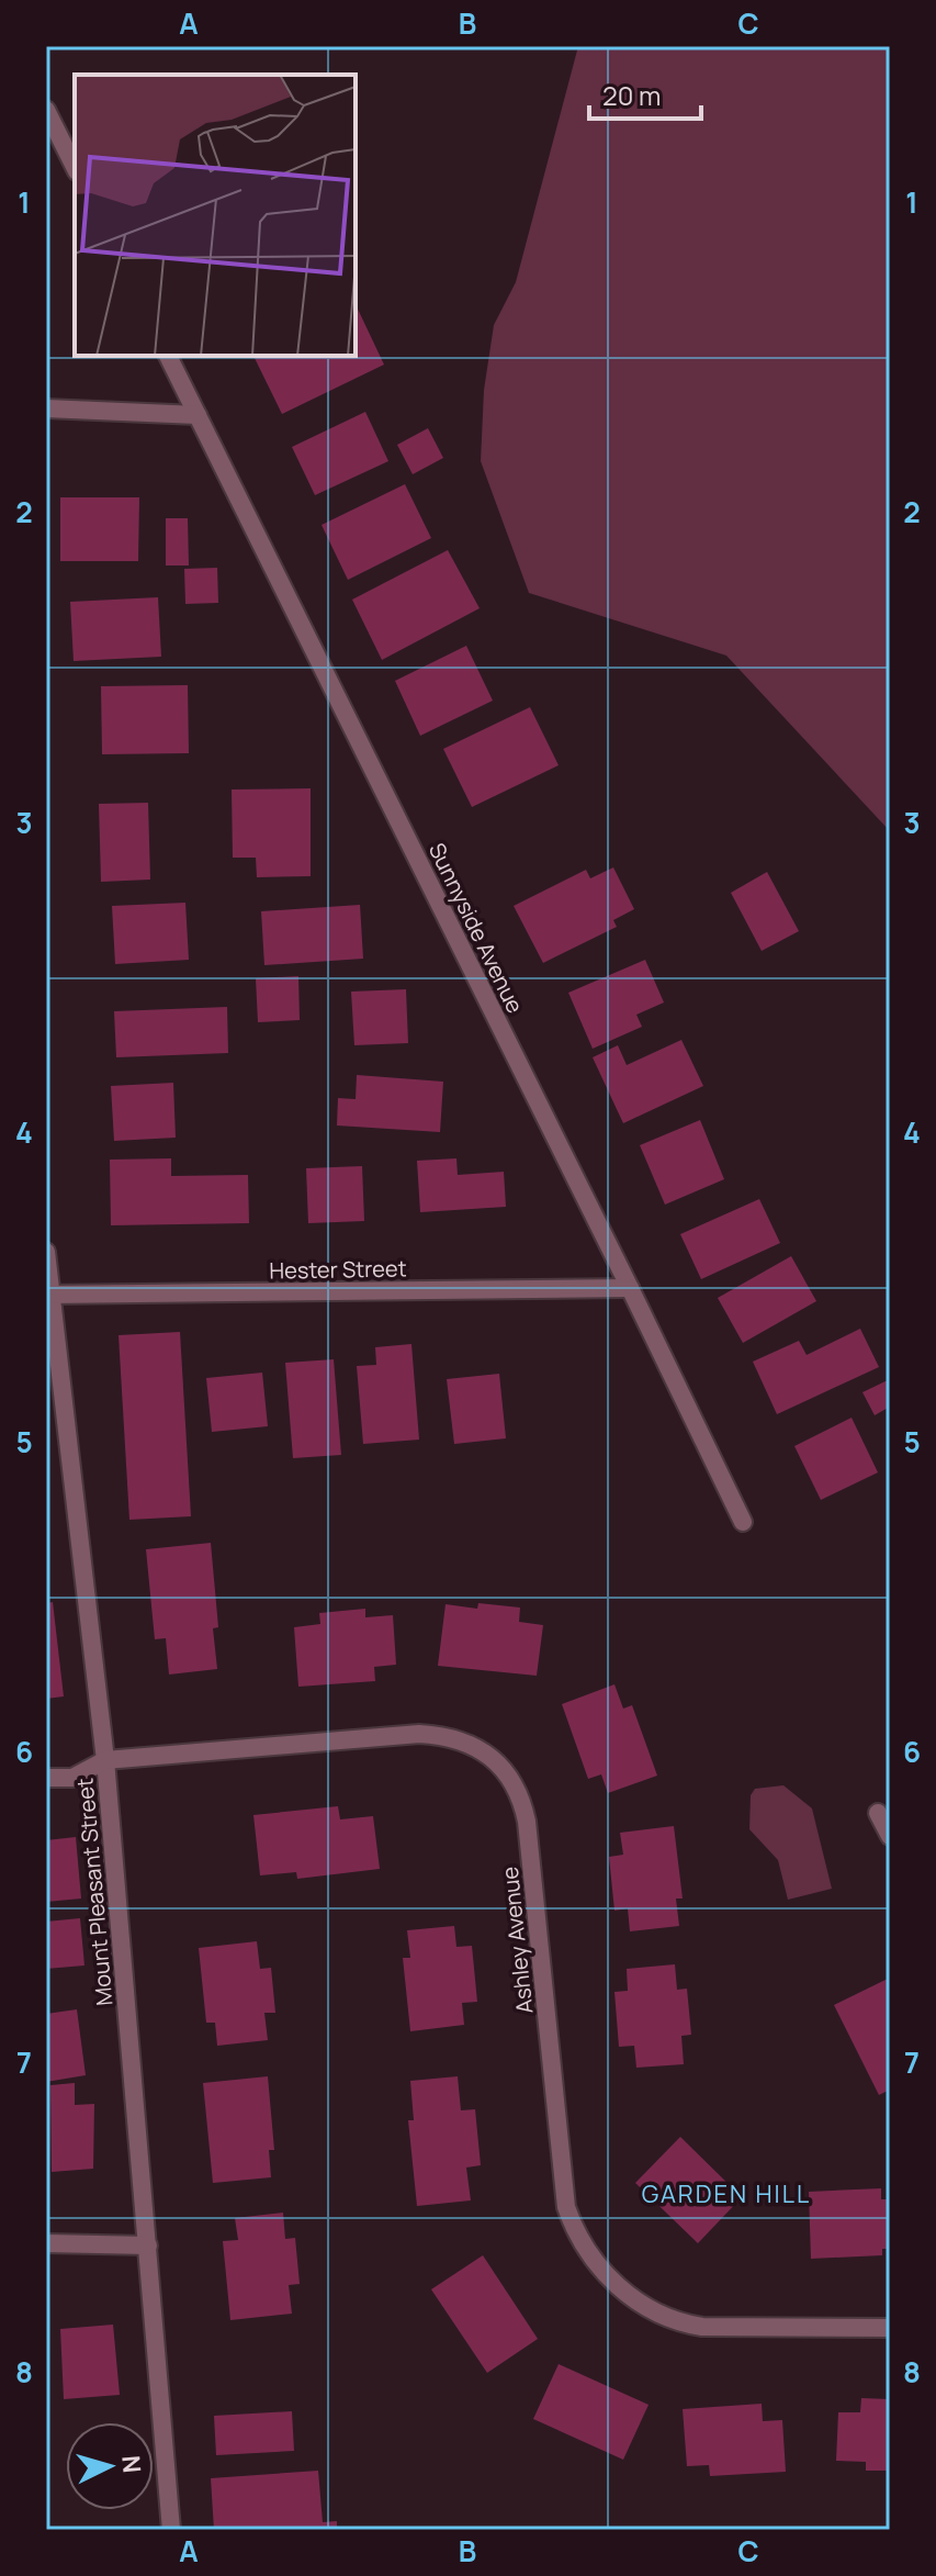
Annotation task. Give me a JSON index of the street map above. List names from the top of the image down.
{
  "streets": {
    "street": [
      "Sunnyside Avenue",
      "Hester Street",
      "Mount Pleasant Street",
      "Ashley Avenue"
    ]
  },
  "crossings": [
    ["Sunnyside Avenue", "Hester Street"],
    ["Hester Street", "Mount Pleasant Street"],
    ["Mount Pleasant Street", "Ashley Avenue"]
  ],
  "districts": ["GARDEN HILL"],
  "scale_bar": "20 m",
  "north": "right",
  "grid": {
    "columns": ["A", "B", "C"],
    "rows": [
      "1",
      "2",
      "3",
      "4",
      "5",
      "6",
      "7",
      "8"
    ]
  }
}
